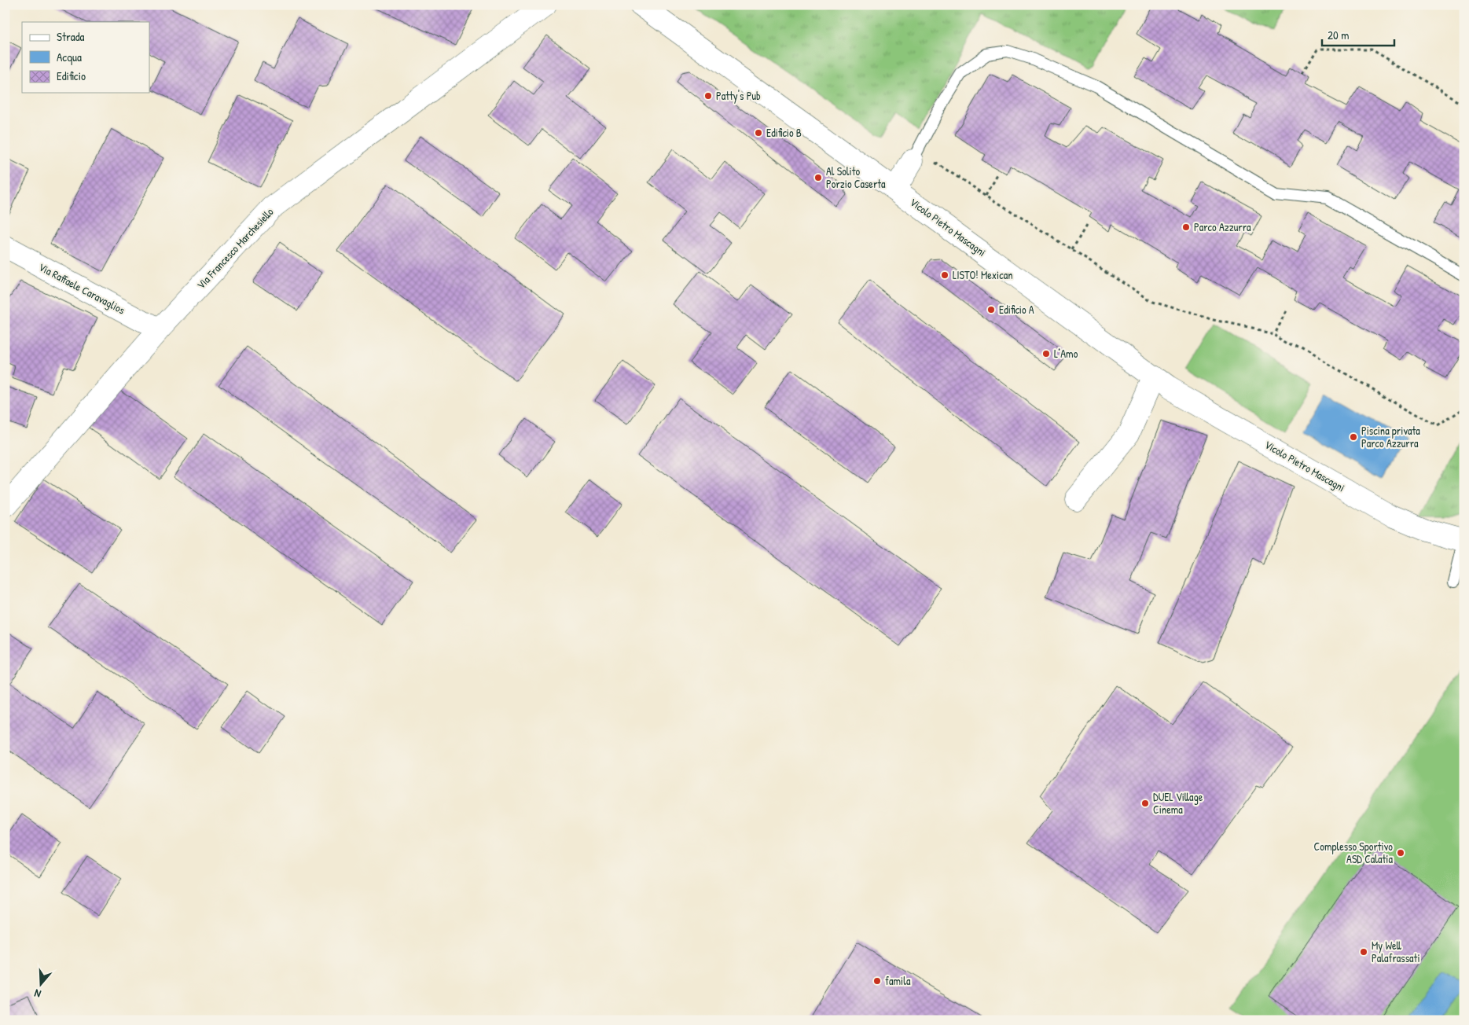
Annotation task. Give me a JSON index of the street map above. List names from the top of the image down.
{
  "streets": {
    "street": ["Vicolo Pietro Mascagni", "Via Francesco Marchesiello", "Via Raffaele Caravaglios"]
  },
  "crossings": [
    ["Via Francesco Marchesiello", "Via Raffaele Caravaglios"]
  ],
  "places": [
    "Patty's Pub",
    "Edificio B",
    "Al Solito Porzio Caserta",
    "Parco Azzurra",
    "LISTO! Mexican",
    "Edificio A",
    "L’Amo",
    "Piscina privata Parco Azzurra",
    "DUEL Village Cinema",
    "Complesso Sportivo ASD Calatia",
    "My Well Palafrassati",
    "famila"
  ],
  "legend": ["Strada", "Acqua", "Edificio"],
  "scale_bar": "20 m",
  "north": "bottom"
}
